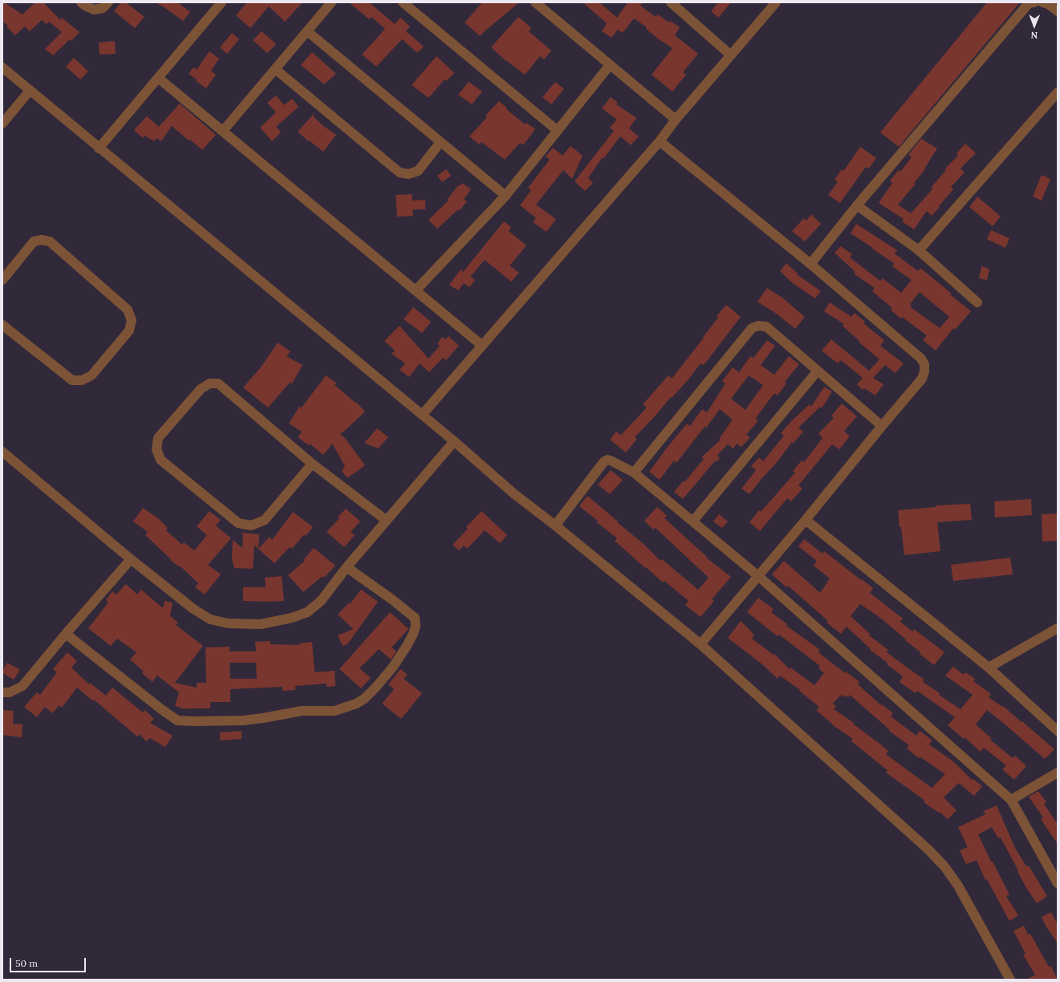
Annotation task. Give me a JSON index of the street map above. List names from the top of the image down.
{
  "scale_bar": "50 m",
  "north": "bottom"
}
